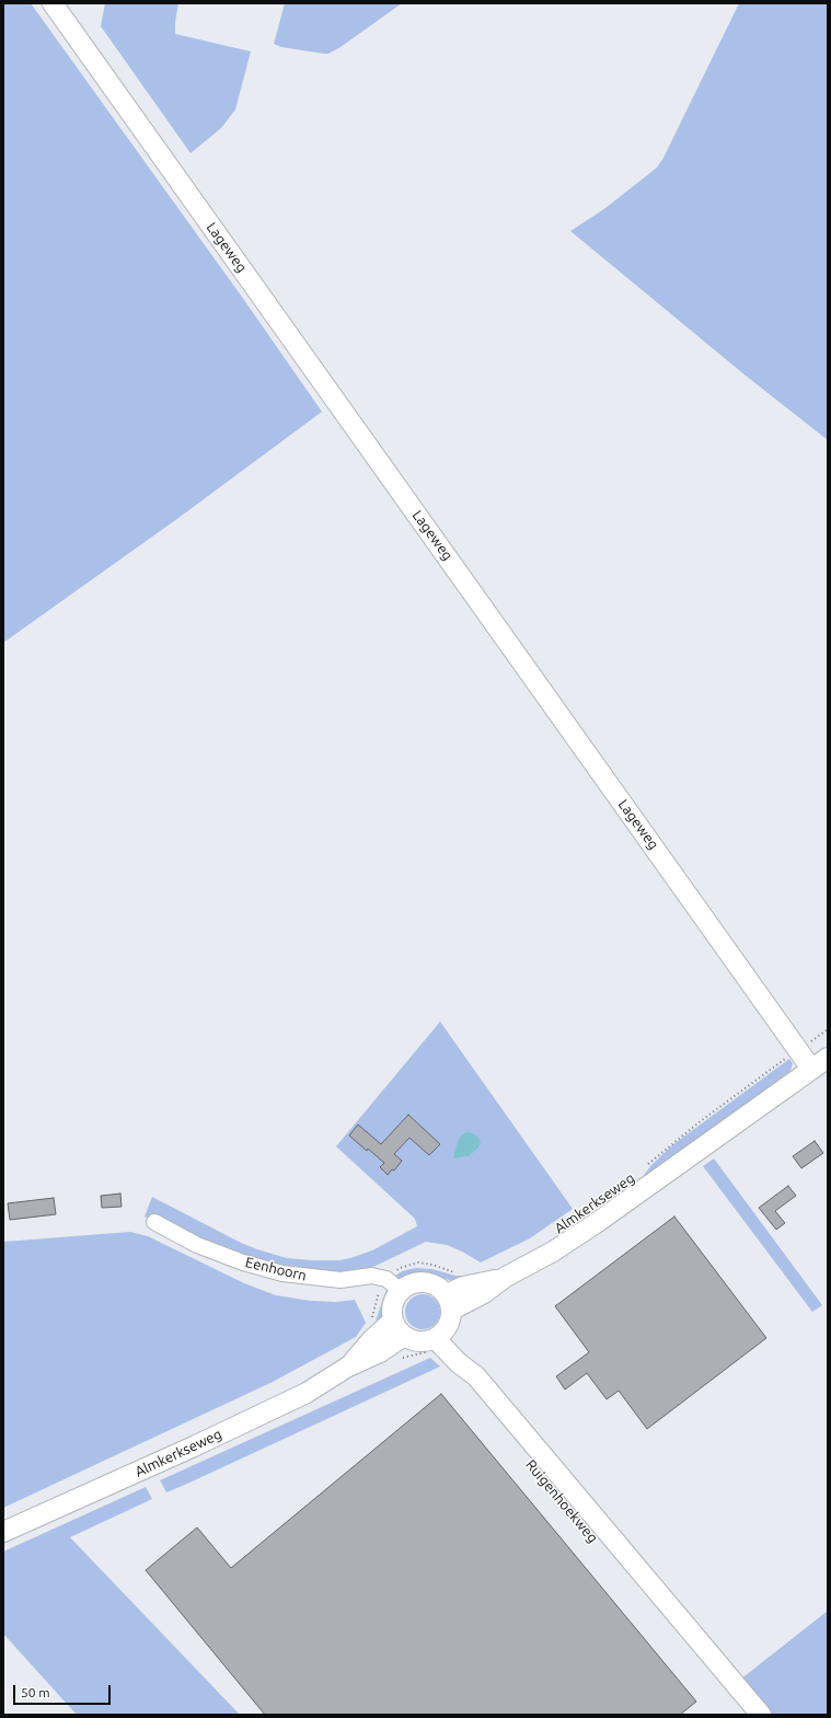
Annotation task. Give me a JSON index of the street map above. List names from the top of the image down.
{
  "streets": {
    "street": [
      "Lageweg",
      "Almkerkseweg",
      "Eenhoorn",
      "Ruigenhoekweg"
    ]
  },
  "crossings": [
    ["Lageweg", "Almkerkseweg"],
    ["Almkerkseweg", "Eenhoorn"],
    ["Almkerkseweg", "Ruigenhoekweg"],
    ["Eenhoorn", "Ruigenhoekweg"]
  ],
  "scale_bar": "50 m"
}
